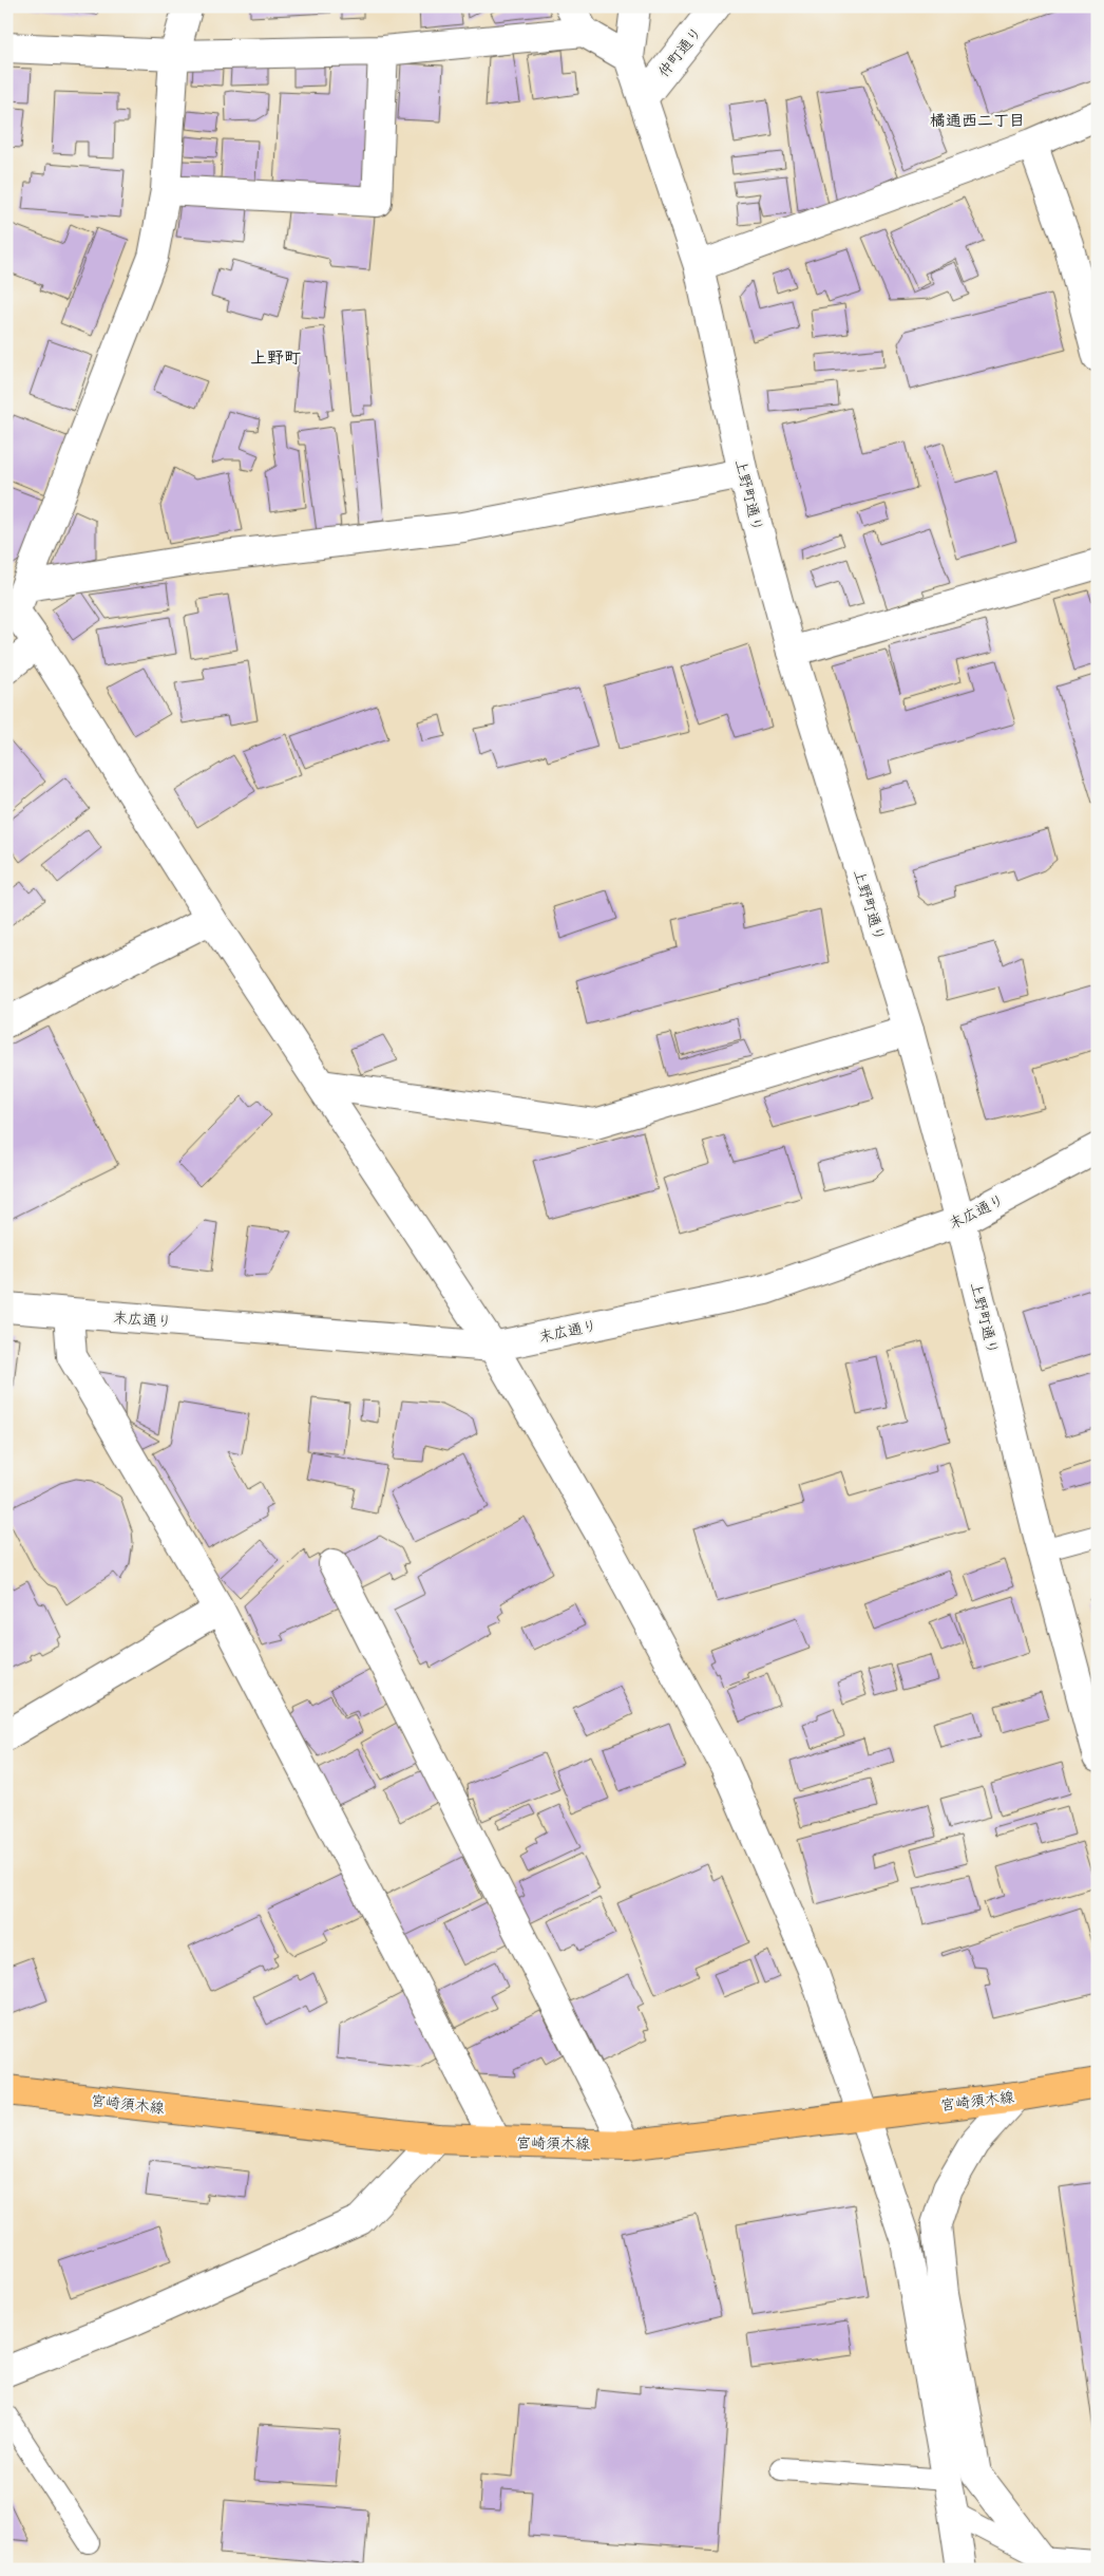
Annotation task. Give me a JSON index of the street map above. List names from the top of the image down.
{
  "streets": {
    "main road": ["宮崎須木線"],
    "street": ["仲町通り", "上野町通り", "末広通り"]
  },
  "crossings": [
    ["仲町通り", "上野町通り"],
    ["上野町通り", "末広通り"]
  ],
  "districts": ["橘通西二丁目", "上野町"]
}
